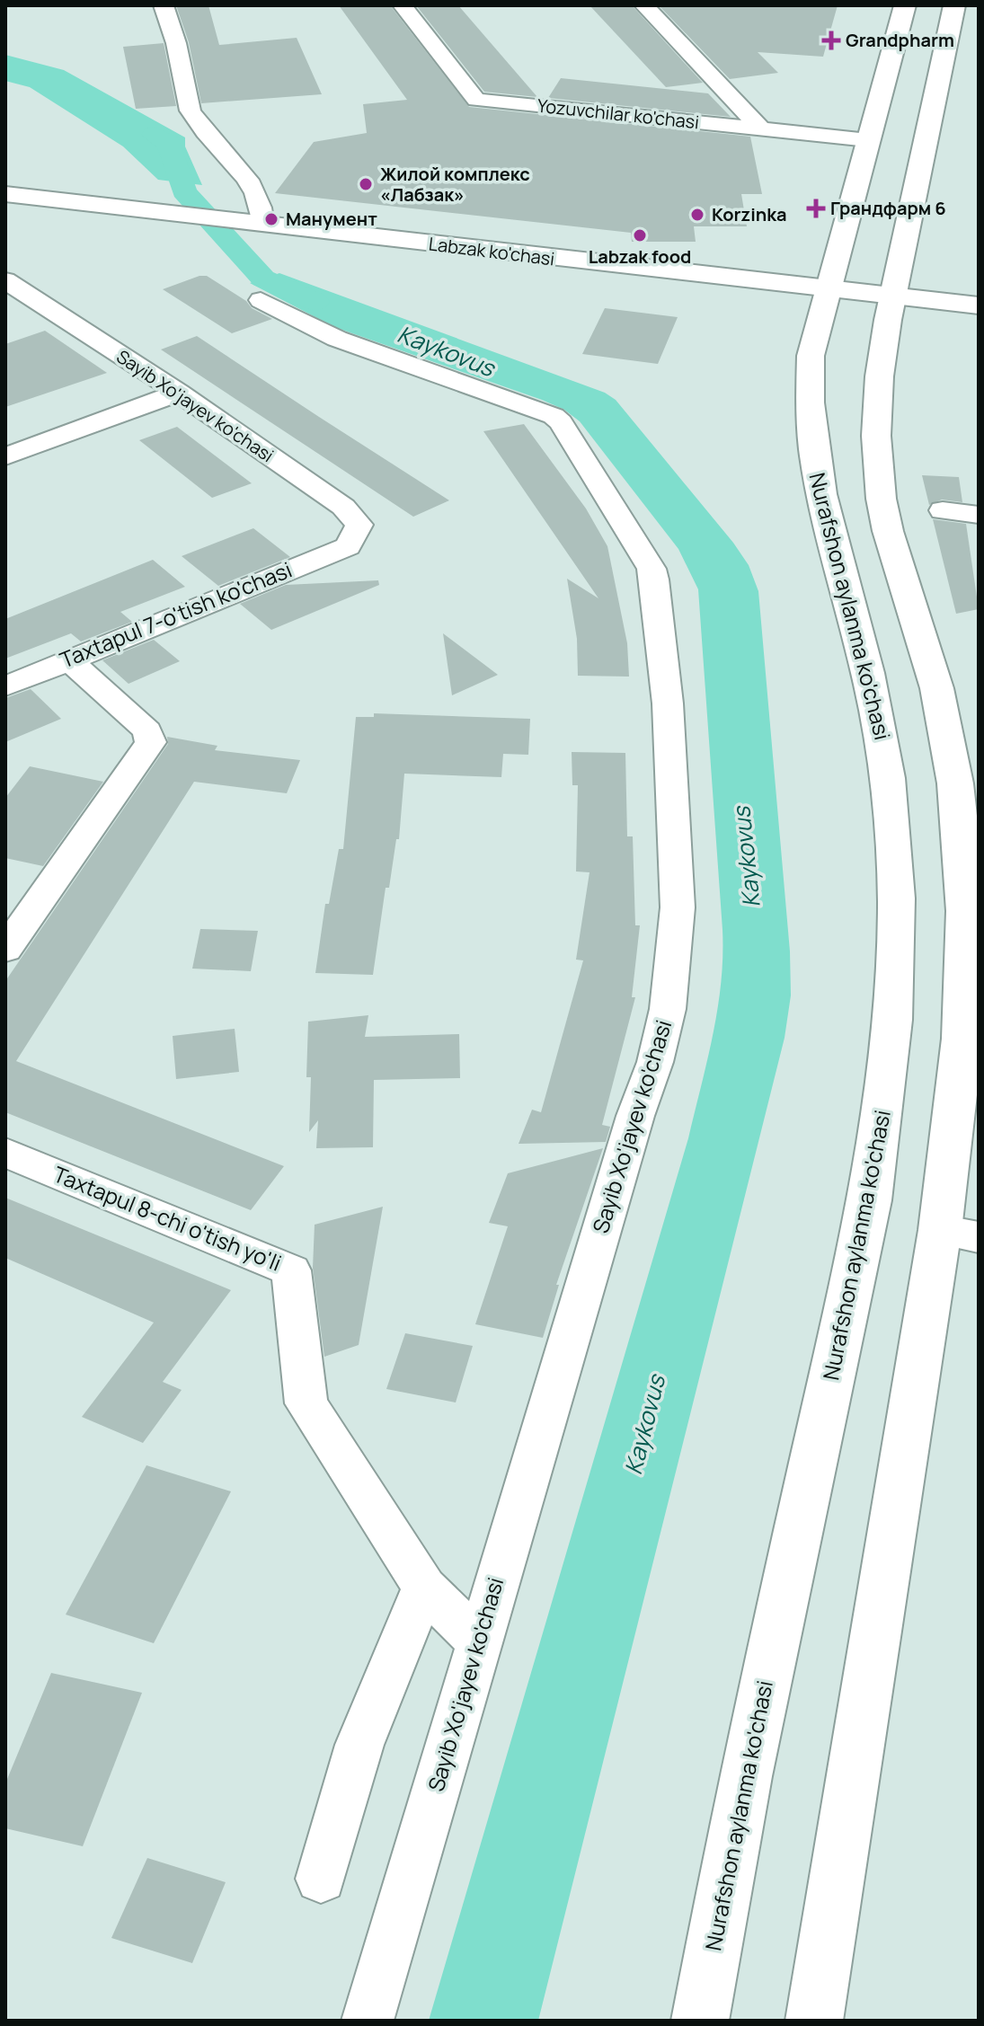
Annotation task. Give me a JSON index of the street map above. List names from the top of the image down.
{
  "streets": {
    "main road": ["Labzak ko'chasi", "Nurafshon aylanma ko'chasi"],
    "street": [
      "Yozuvchilar ko'chasi",
      "Sayib Xo'jayev ko'chasi",
      "Taxtapul 7-o'tish ko'chasi",
      "Taxtapul 8-chi o'tish yo'li"
    ]
  },
  "crossings": [
    ["Yozuvchilar ko'chasi", "Nurafshon aylanma ko'chasi"],
    ["Labzak ko'chasi", "Nurafshon aylanma ko'chasi"],
    ["Sayib Xo'jayev ko'chasi", "Taxtapul 7-o'tish ko'chasi"],
    ["Sayib Xo'jayev ko'chasi", "Taxtapul 8-chi o'tish yo'li"]
  ],
  "water": ["Kaykovus"],
  "places": {
    "health": ["Grandpharm", "Грандфарм 6"],
    "other": [
      "Жилой комплекс «Лабзак»",
      "Korzinka",
      "Манумент",
      "Labzak food"
    ]
  }
}
